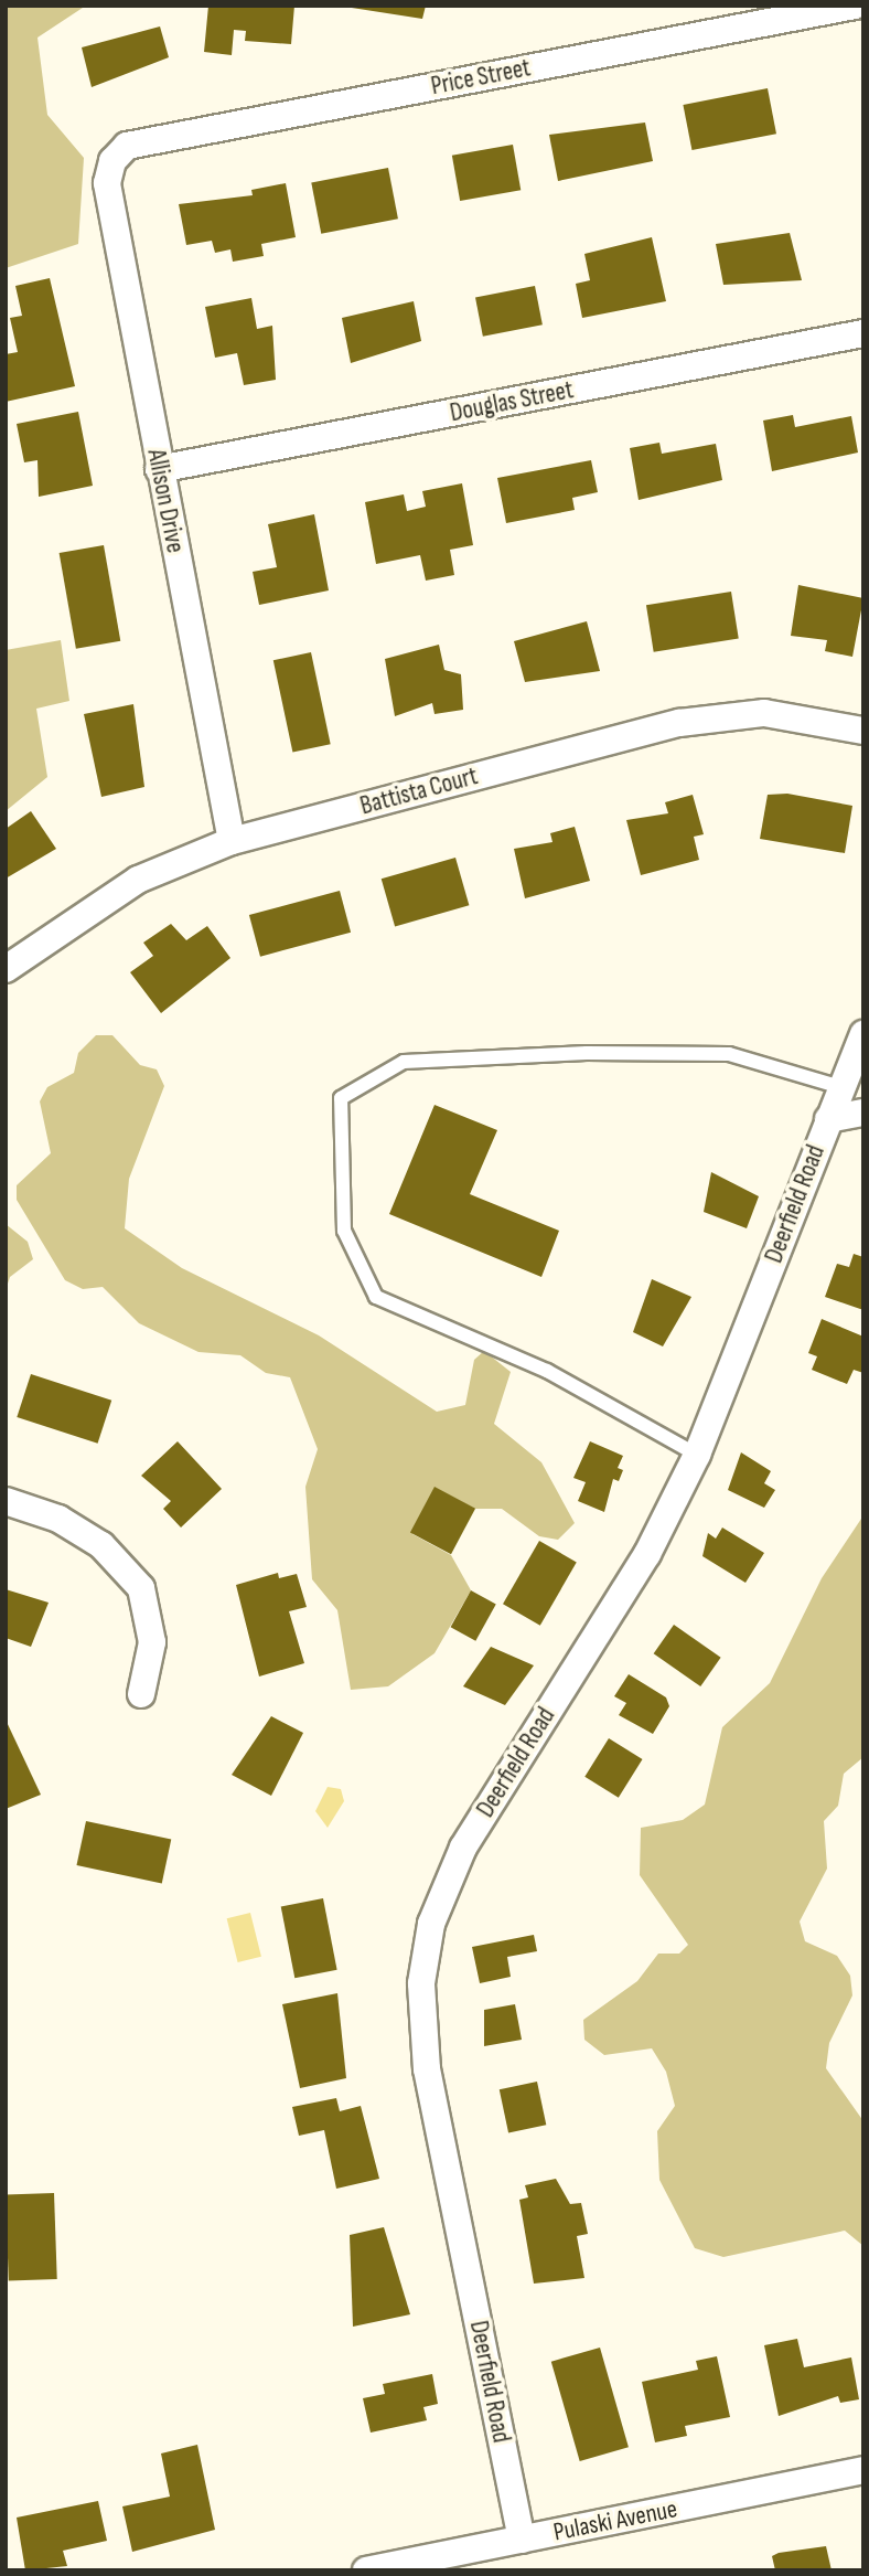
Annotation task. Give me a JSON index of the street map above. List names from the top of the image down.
{
  "streets": {
    "street": [
      "Price Street",
      "Douglas Street",
      "Allison Drive",
      "Battista Court",
      "Deerfield Road",
      "Pulaski Avenue"
    ]
  },
  "crossings": [
    ["Price Street", "Allison Drive"],
    ["Douglas Street", "Allison Drive"],
    ["Allison Drive", "Battista Court"],
    ["Deerfield Road", "Pulaski Avenue"]
  ]
}
